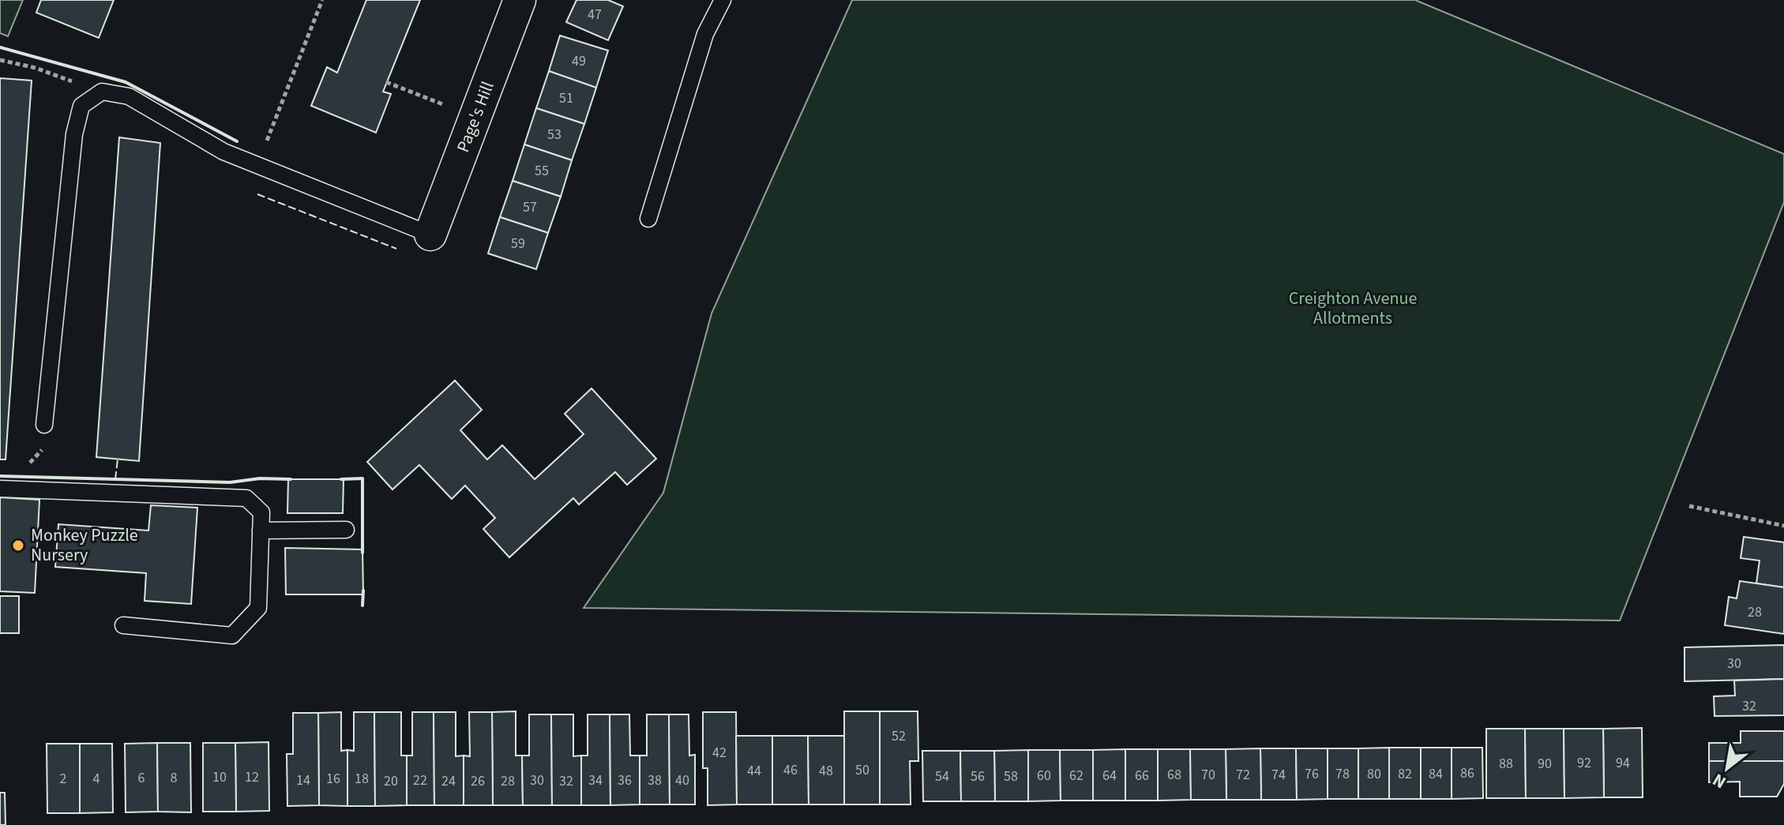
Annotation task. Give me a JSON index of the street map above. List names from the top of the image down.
{
  "streets": {
    "street": ["Page's Hill"]
  },
  "parks": ["Creighton Avenue Allotments"],
  "places": ["Monkey Puzzle Nursery"],
  "house_numbers": [
    "47",
    "49",
    "51",
    "53",
    "55",
    "57",
    "59",
    "28",
    "30",
    "32",
    "52",
    "42",
    "92",
    "94",
    "88",
    "90",
    "46",
    "50",
    "44",
    "48",
    "86",
    "76",
    "78",
    "80",
    "82",
    "84",
    "68",
    "70",
    "72",
    "74",
    "60",
    "62",
    "64",
    "66",
    "54",
    "56",
    "58",
    "10",
    "12",
    "6",
    "8",
    "2",
    "4",
    "16",
    "18",
    "14",
    "22",
    "30",
    "34",
    "36",
    "38",
    "40",
    "20",
    "24",
    "26",
    "28",
    "32"
  ],
  "north": "bottom left"
}
